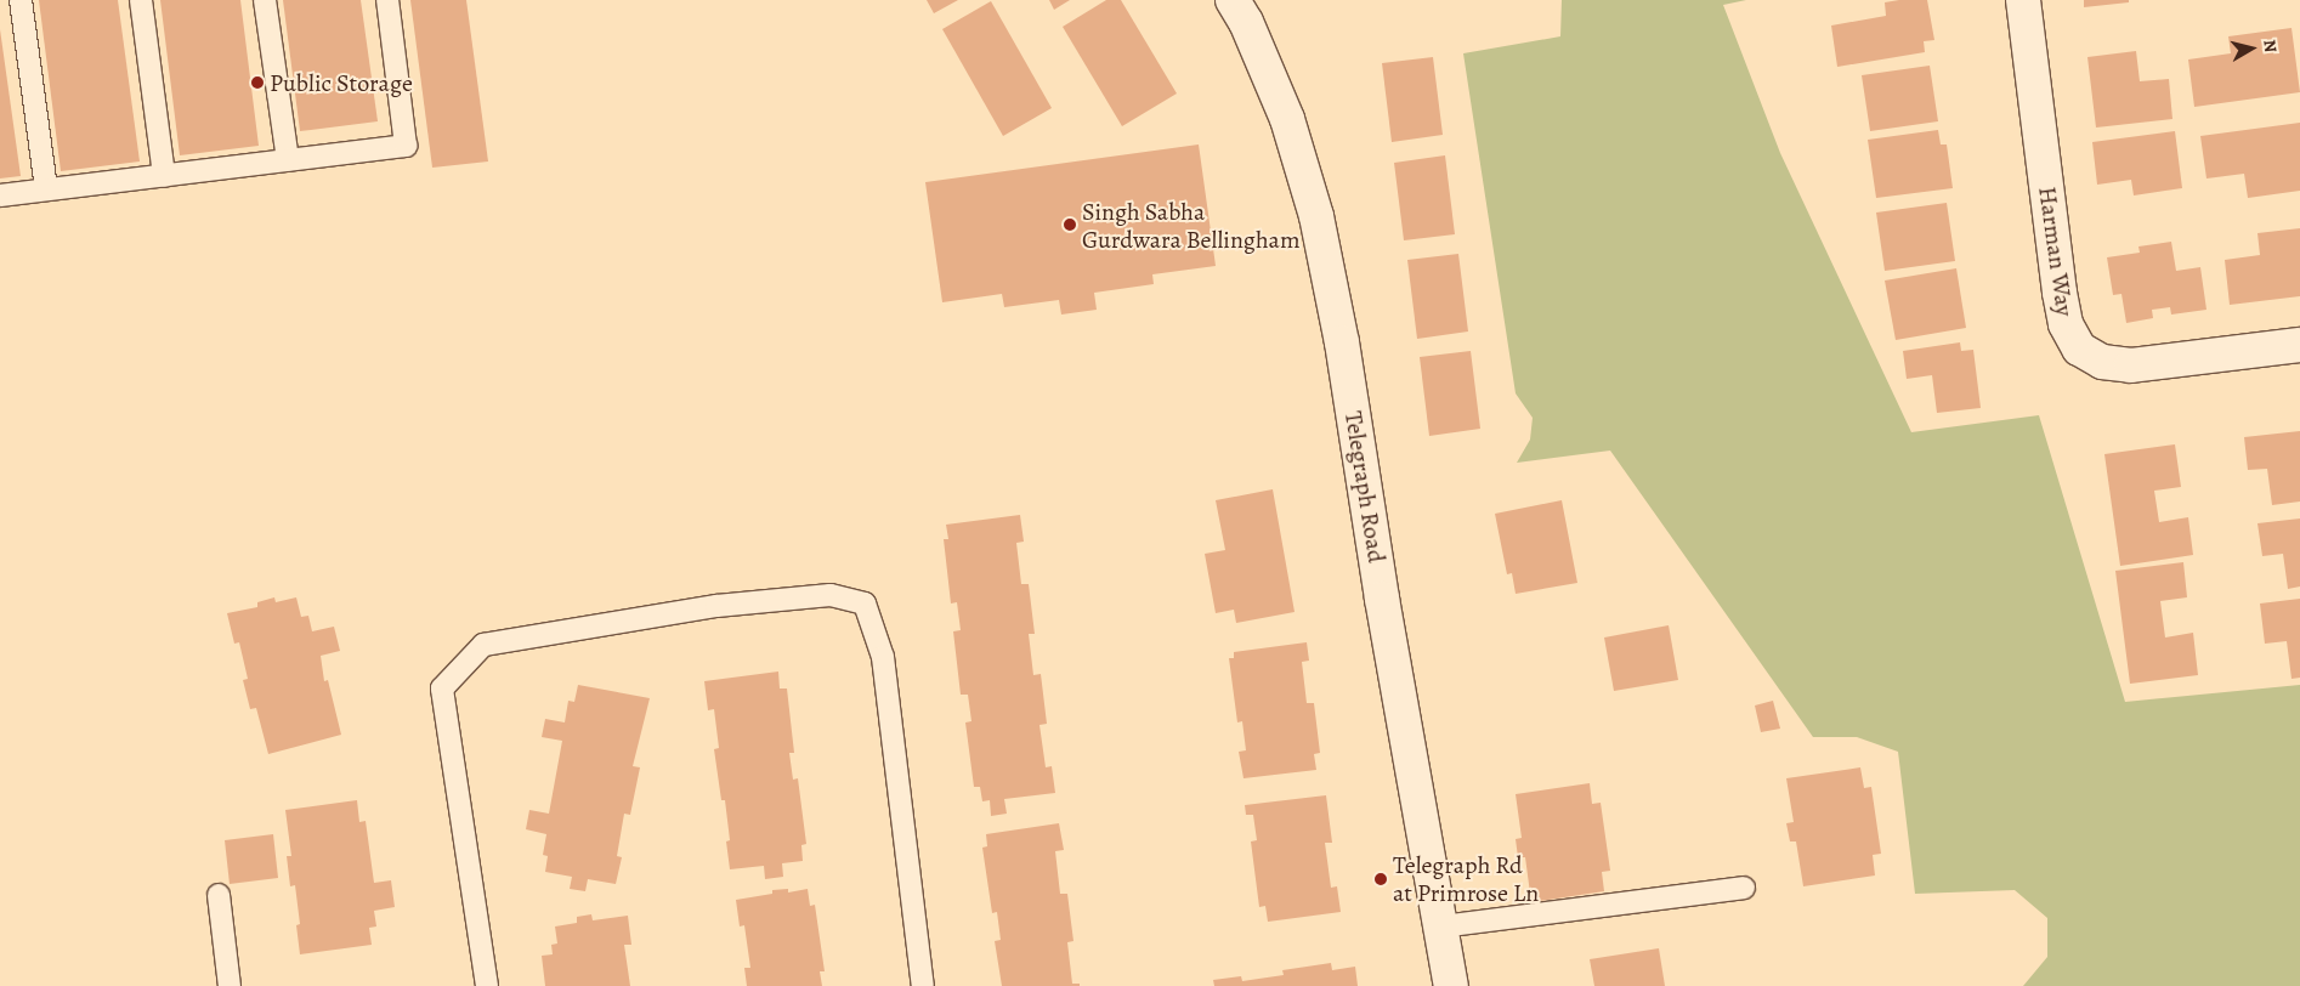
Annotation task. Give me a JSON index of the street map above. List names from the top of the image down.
{
  "streets": {
    "street": ["Harman Way", "Telegraph Road"]
  },
  "places": ["Public Storage", "Singh Sabha Gurdwara Bellingham", "Telegraph Rd at Primrose Ln"],
  "north": "right"
}
